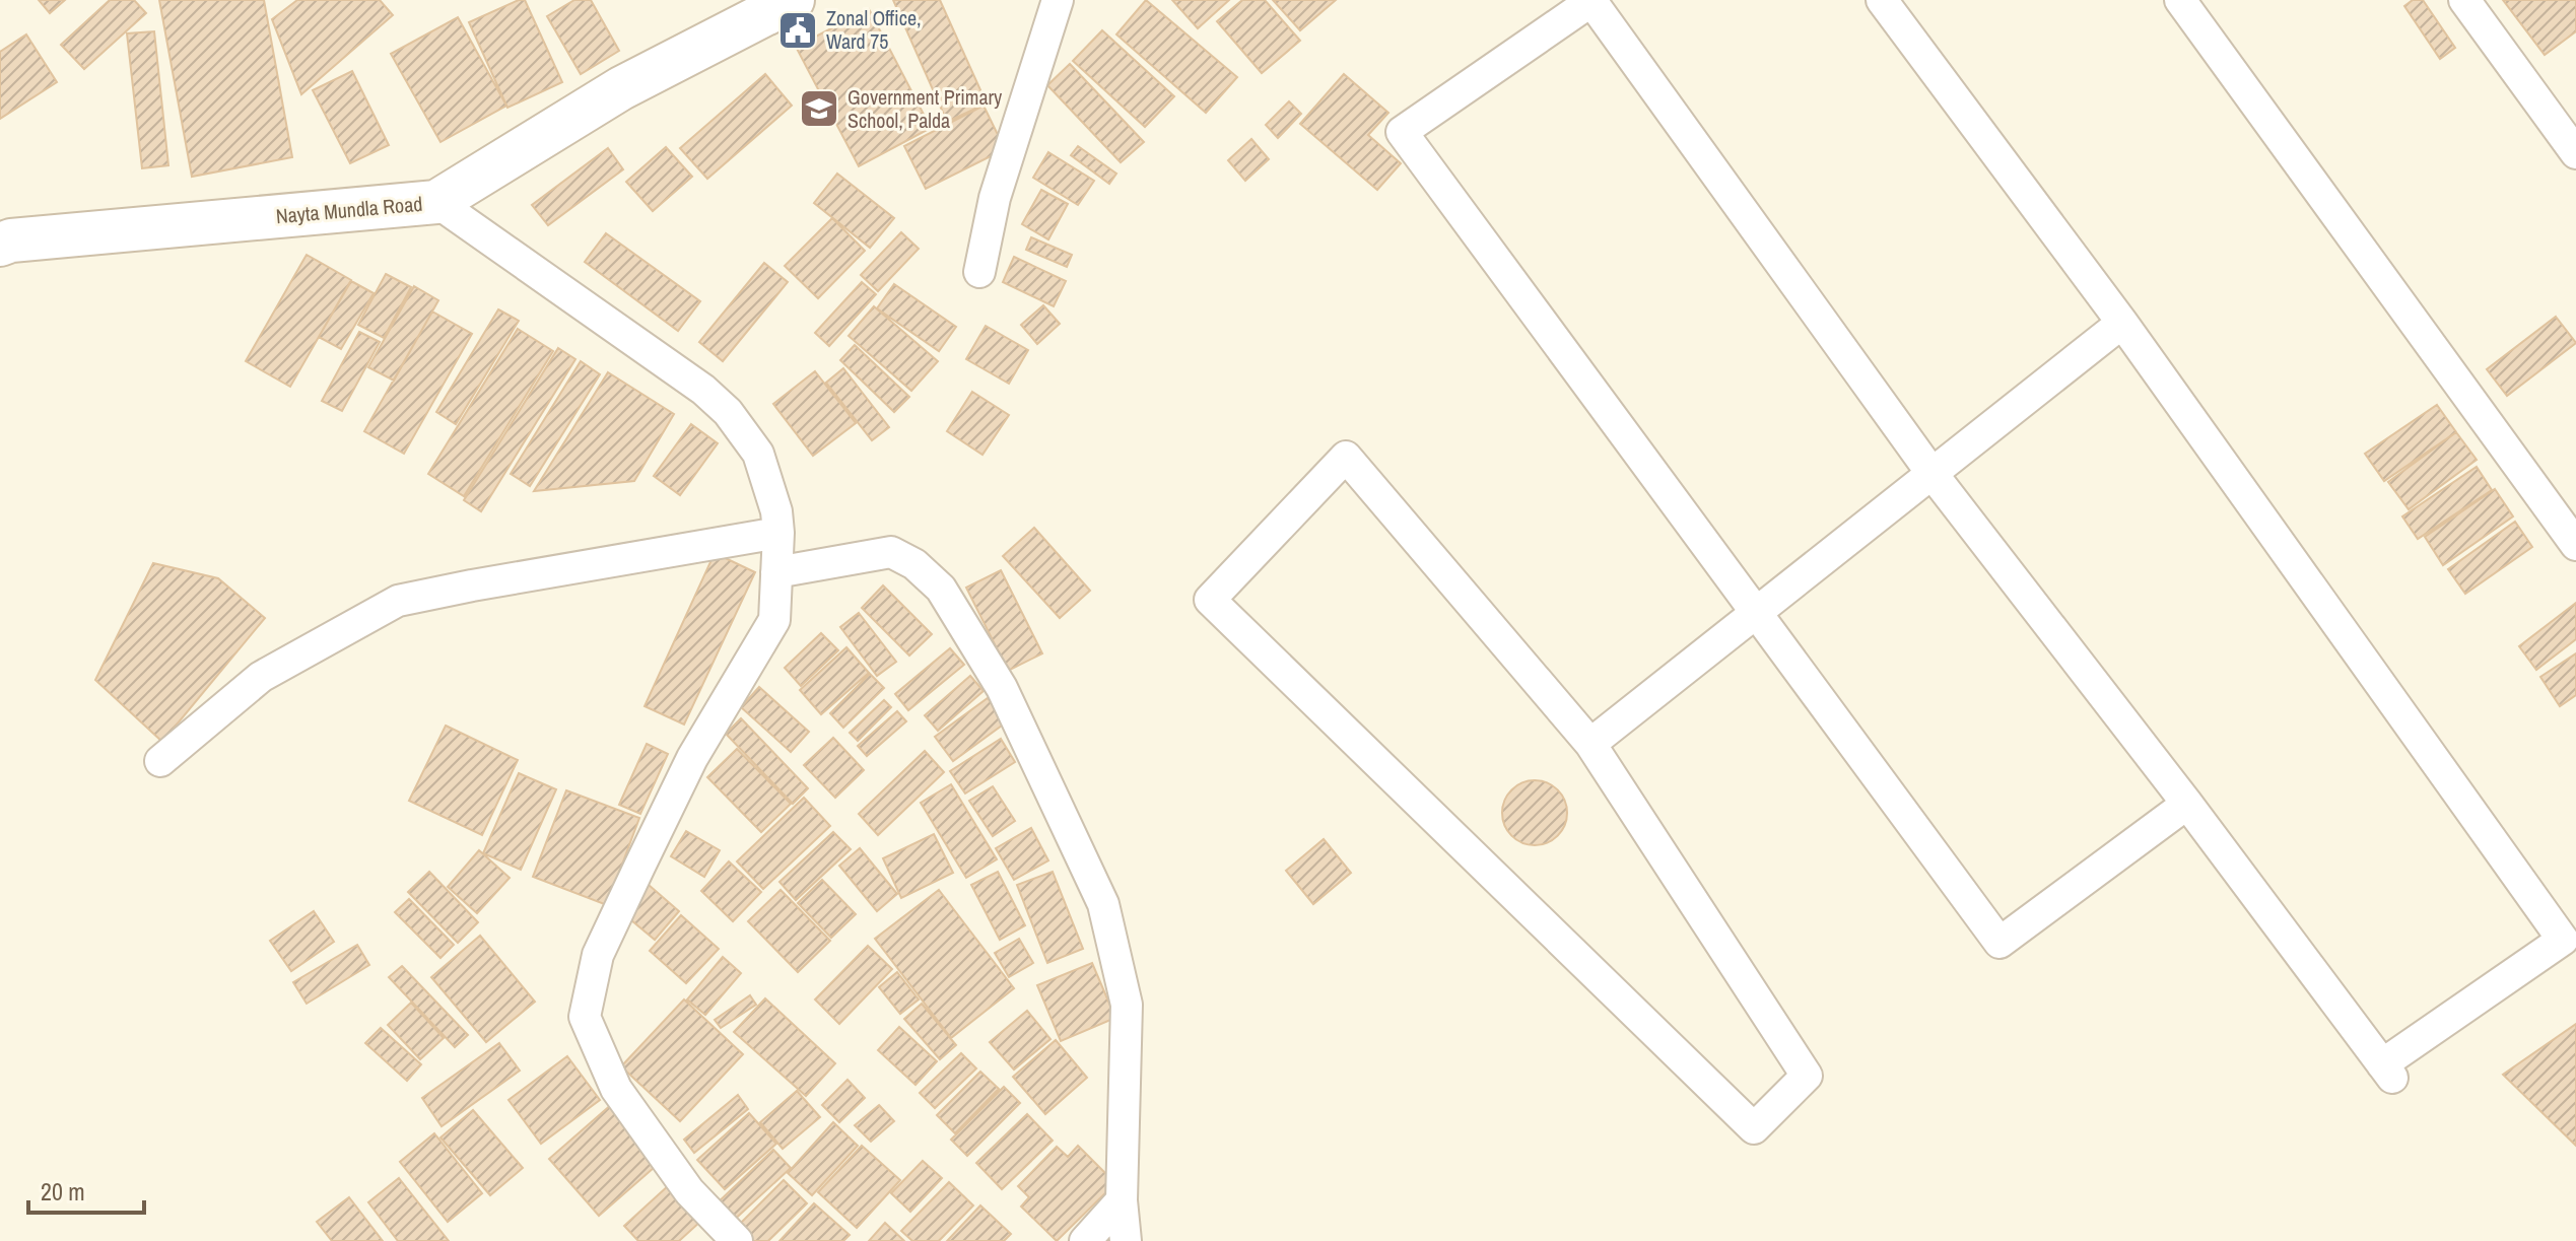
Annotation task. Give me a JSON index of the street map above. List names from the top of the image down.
{
  "streets": {
    "main road": ["Nayta Mundla Road"]
  },
  "places": {
    "public building": ["Zonal Office, Ward 75"],
    "school or university": ["Government Primary School, Palda"]
  },
  "scale_bar": "20 m"
}
